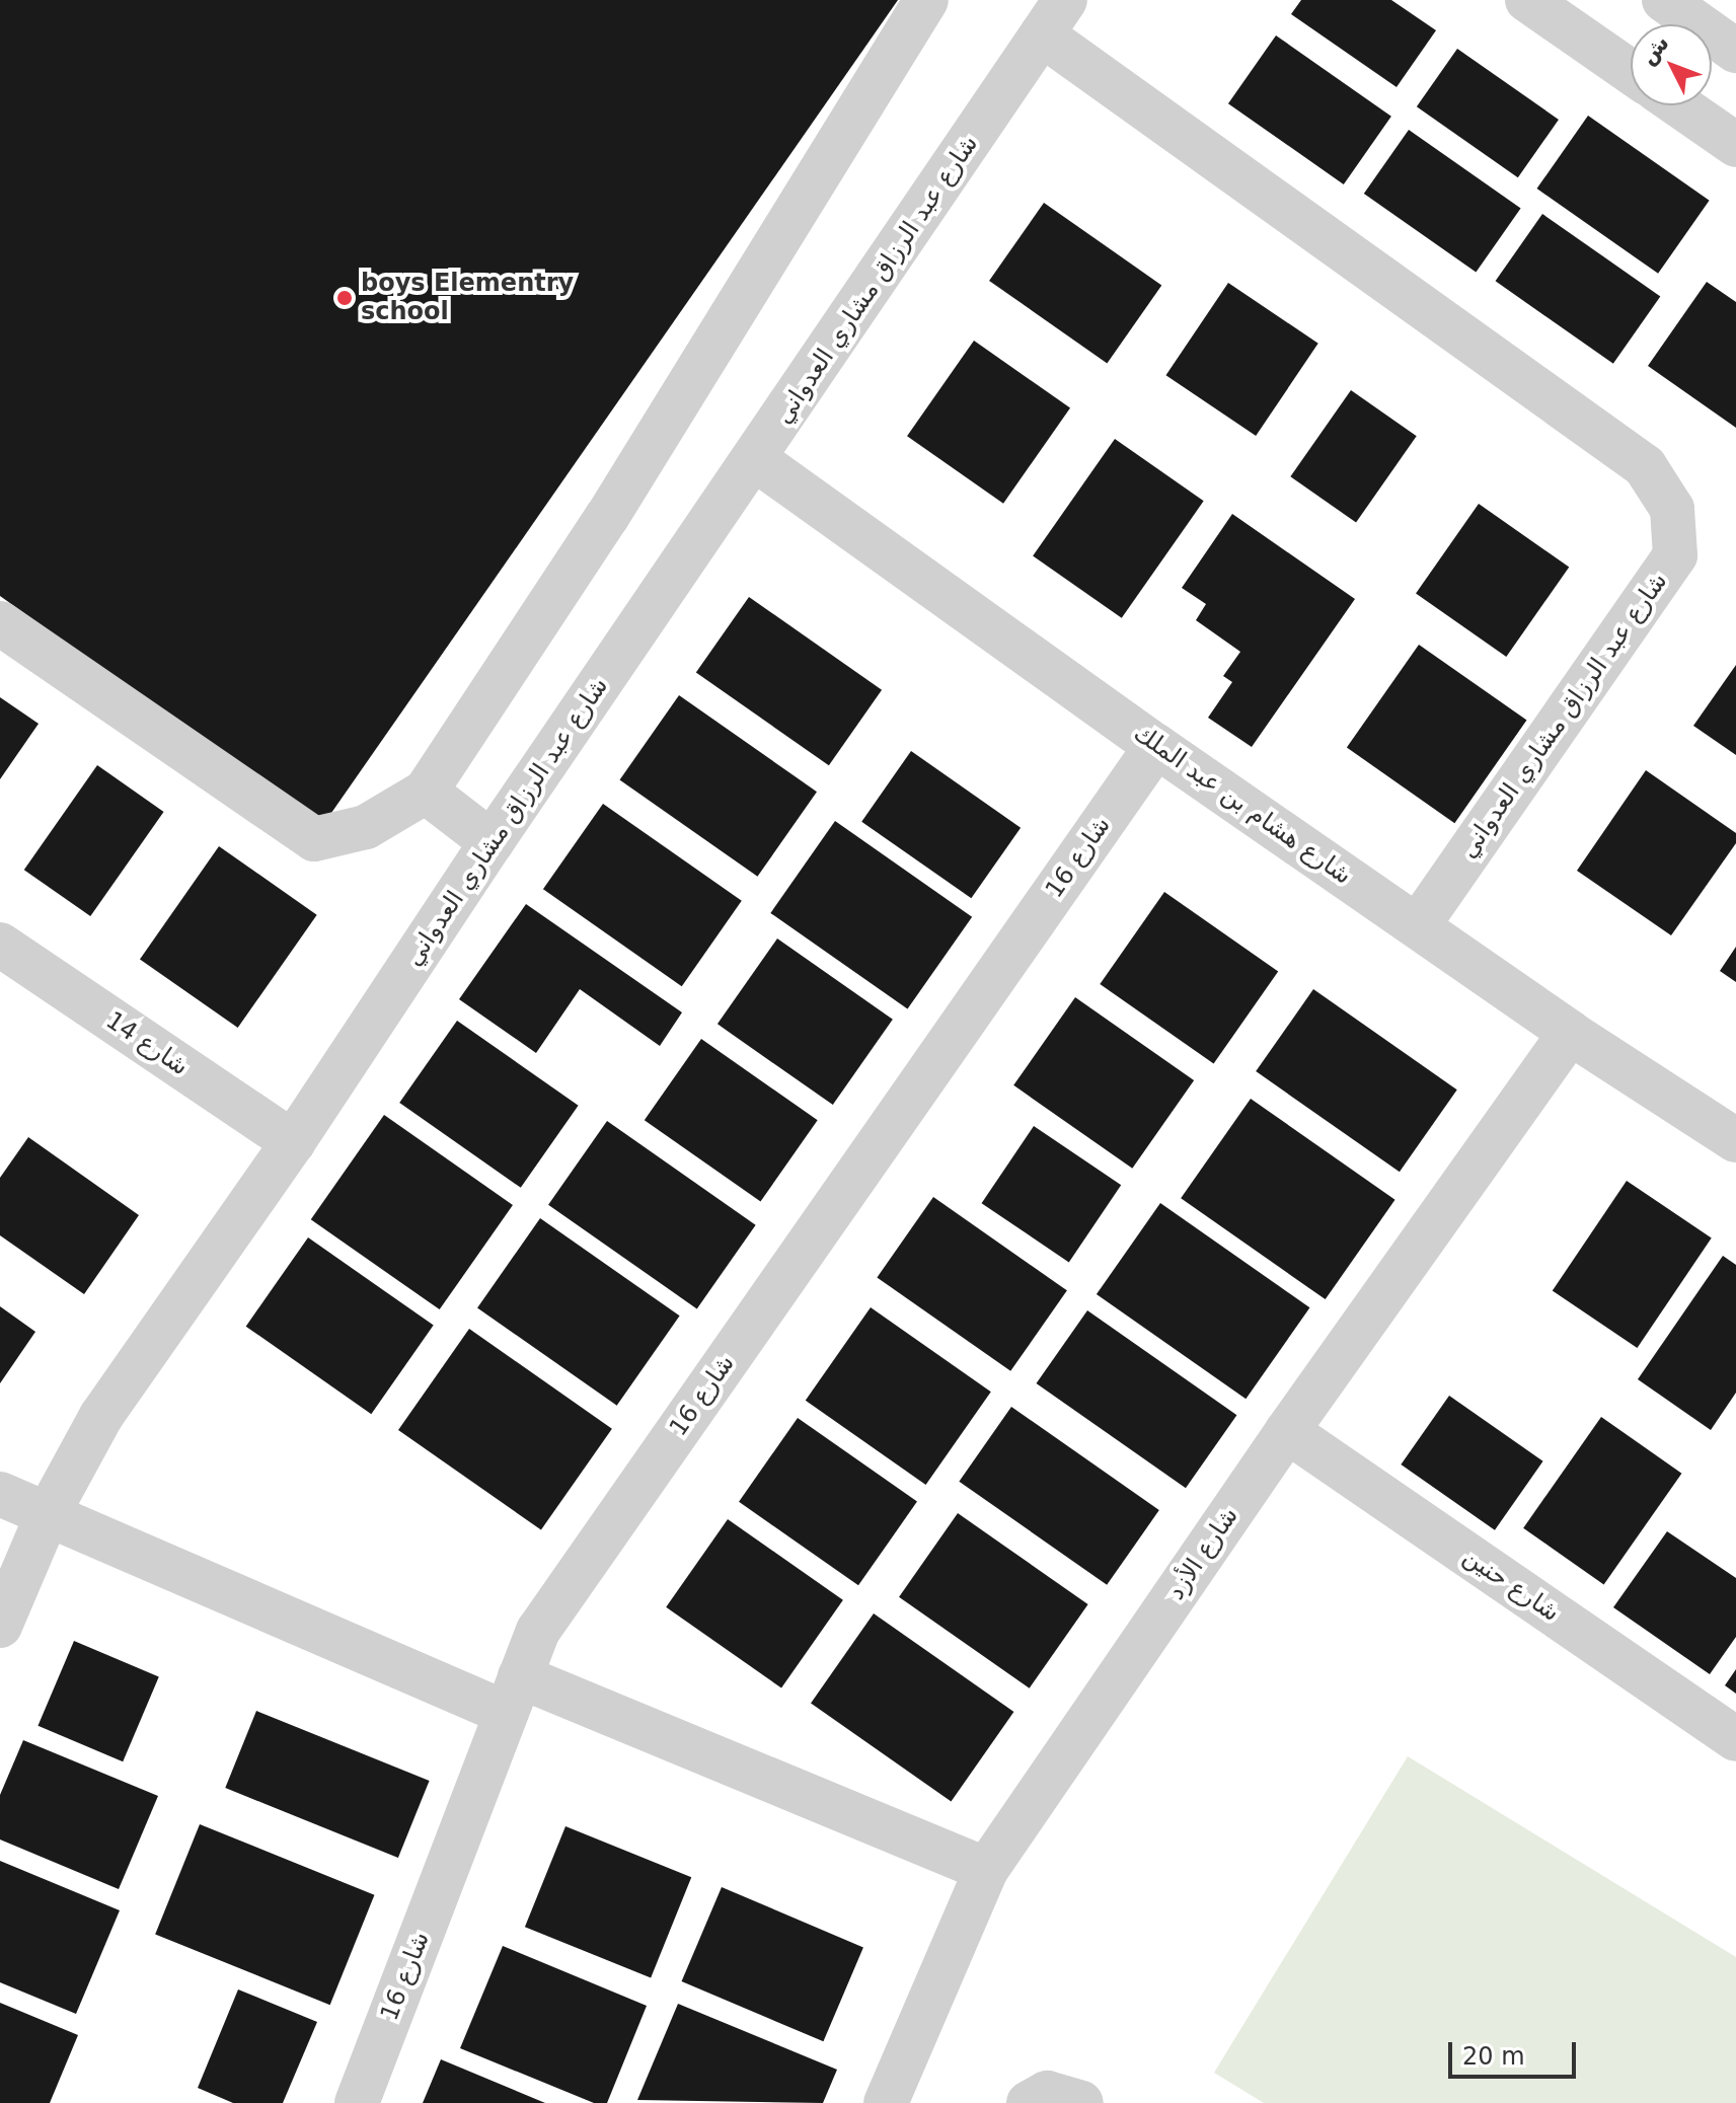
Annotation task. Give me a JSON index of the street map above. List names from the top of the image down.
{
  "streets": {
    "street": [
      "شارع عبد الرزاق مشاري العدواني",
      "شارع هشام بن عبد الملك",
      "شارع 16",
      "شارع 14",
      "شارع الأزد",
      "شارع حنين"
    ]
  },
  "crossings": [
    ["شارع عبد الرزاق مشاري العدواني", "شارع هشام بن عبد الملك"],
    ["شارع عبد الرزاق مشاري العدواني", "شارع 14"],
    ["شارع هشام بن عبد الملك", "شارع 16"],
    ["شارع هشام بن عبد الملك", "شارع الأزد"],
    ["شارع الأزد", "شارع حنين"]
  ],
  "places": ["boys Elementry school"],
  "scale_bar": "20 m",
  "north": "top left"
}
